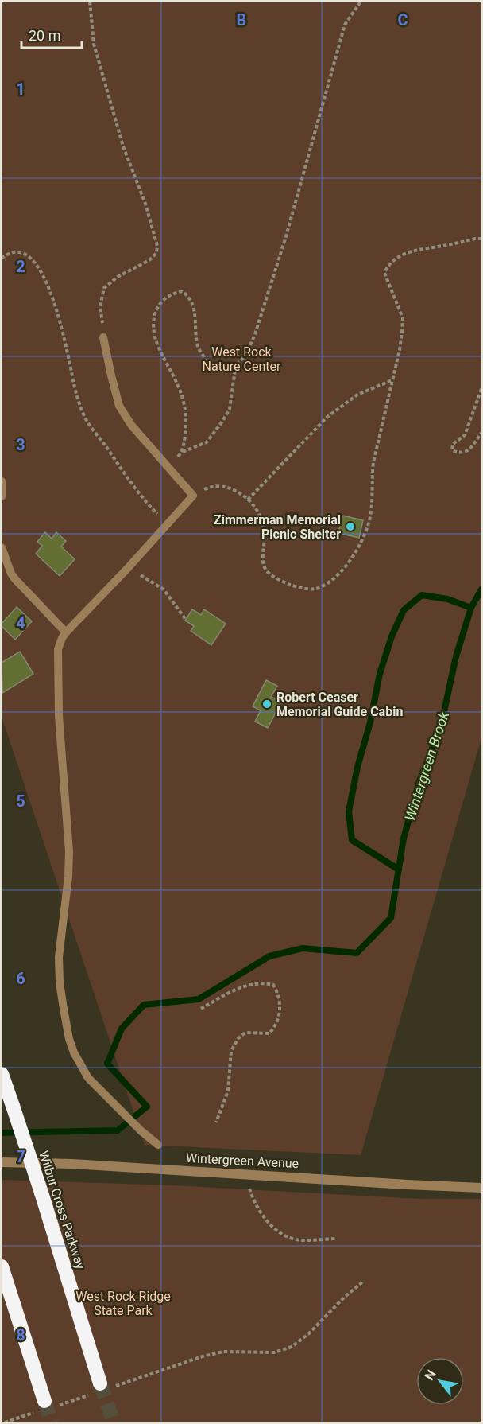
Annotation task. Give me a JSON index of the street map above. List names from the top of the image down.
{
  "streets": {
    "highway": ["Wilbur Cross Parkway"],
    "street": ["Wintergreen Avenue"]
  },
  "water": ["Wintergreen Brook"],
  "parks": ["West Rock Nature Center", "West Rock Ridge State Park"],
  "places": ["Zimmerman Memorial Picnic Shelter", "Robert Ceaser Memorial Guide Cabin"],
  "scale_bar": "20 m",
  "north": "top left",
  "grid": {
    "columns": ["B", "C"],
    "rows": [
      "1",
      "2",
      "3",
      "4",
      "5",
      "6",
      "7",
      "8"
    ]
  }
}
